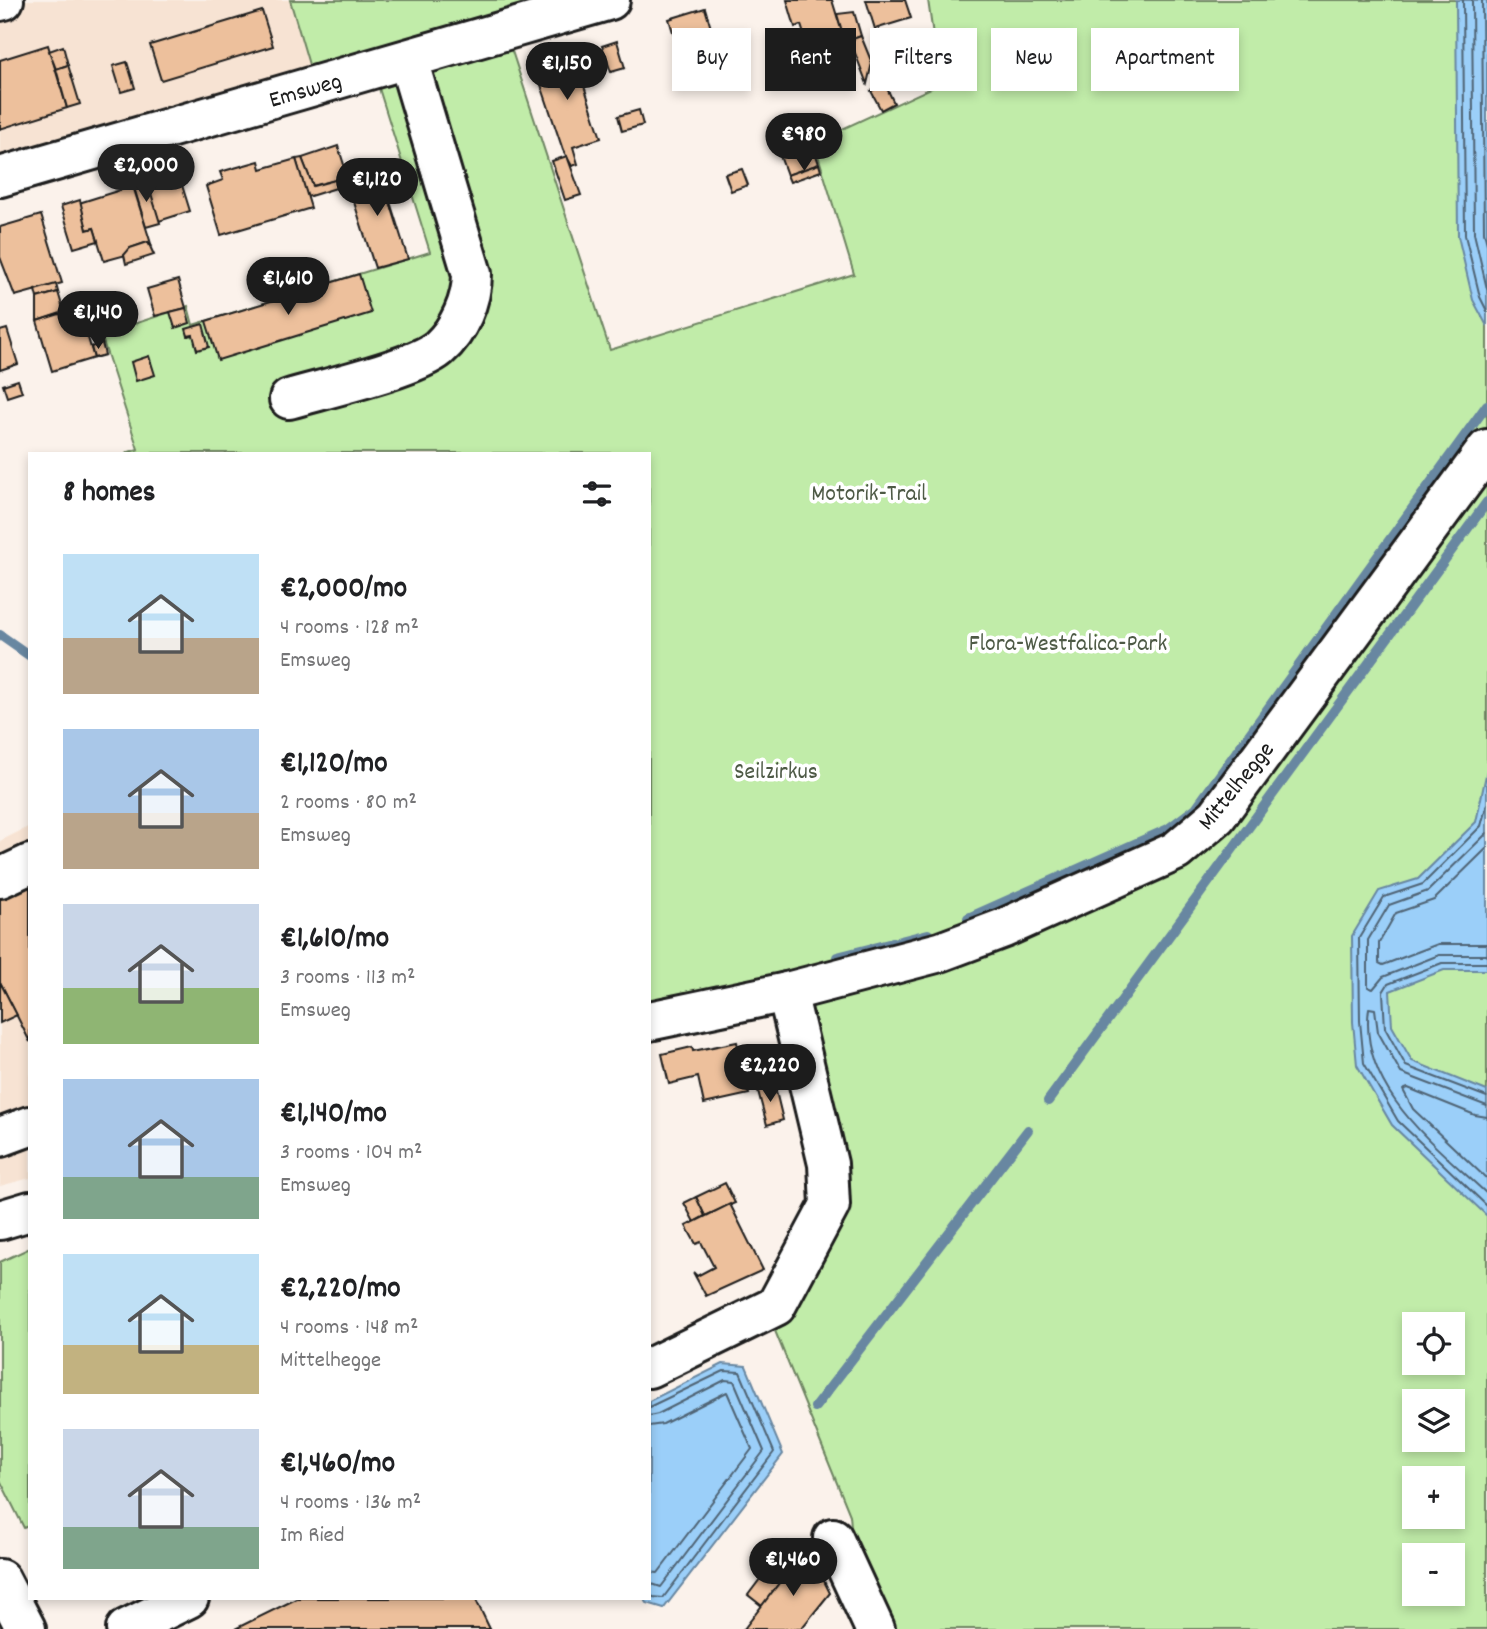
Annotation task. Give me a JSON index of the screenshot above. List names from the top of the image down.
{
  "streets": {
    "street": ["Emsweg", "Mittelhegge"]
  },
  "parks": ["Motorik-Trail", "Flora-Westfalica-Park", "Seilzirkus"],
  "page": {
    "chip": [
      "Buy",
      "Rent",
      "Filters",
      "New",
      "Apartment"
    ],
    "price": [
      "€1,150",
      "€980",
      "€2,000",
      "€1,120",
      "€1,610",
      "€1,140",
      "€2,220",
      "€1,460"
    ],
    "heading": "8 homes",
    "list": [
      {
        "name": "€2,000/mo",
        "note": "4 rooms · 128 m² · Emsweg"
      },
      {
        "name": "€1,120/mo",
        "note": "2 rooms · 80 m² · Emsweg"
      },
      {
        "name": "€1,610/mo",
        "note": "3 rooms · 113 m² · Emsweg"
      },
      {
        "name": "€1,140/mo",
        "note": "3 rooms · 104 m² · Emsweg"
      },
      {
        "name": "€2,220/mo",
        "note": "4 rooms · 148 m² · Mittelhegge"
      },
      {
        "name": "€1,460/mo",
        "note": "4 rooms · 136 m² · Im Ried"
      }
    ],
    "map_buttons": ["+", "−"]
  }
}
